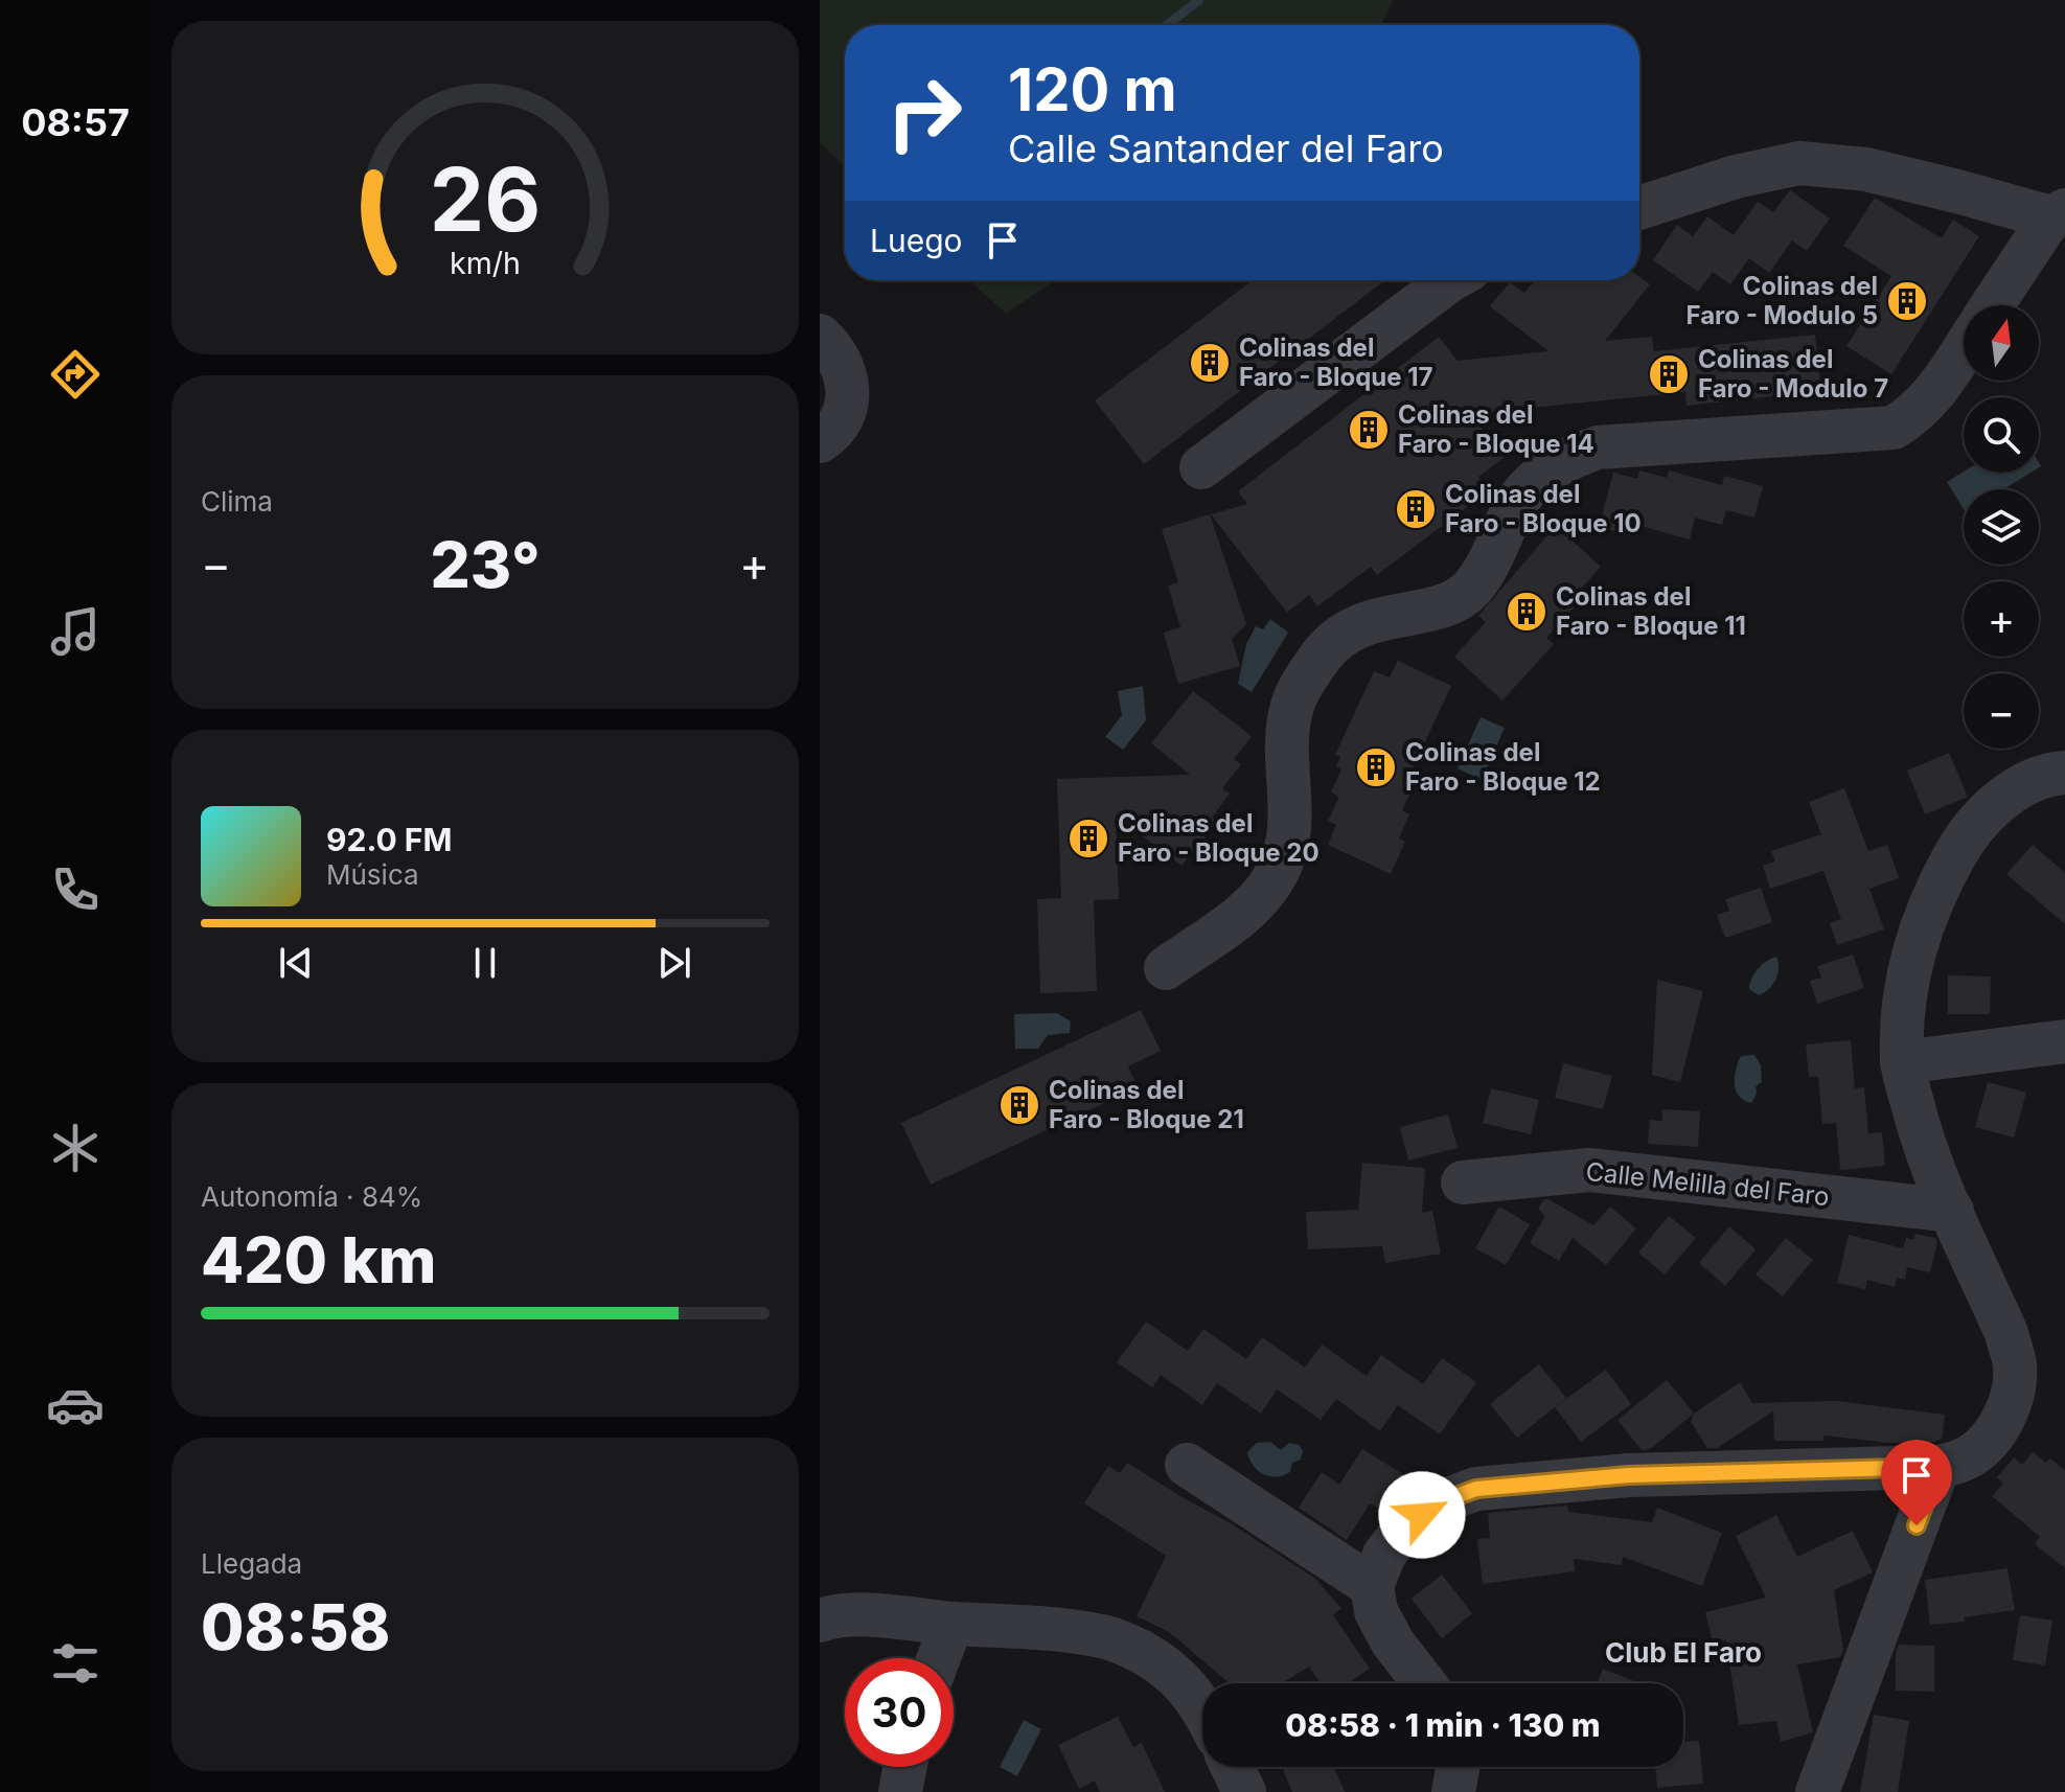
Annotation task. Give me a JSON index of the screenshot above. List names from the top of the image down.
{
  "streets": {
    "street": ["Calle Melilla del Faro"]
  },
  "districts": ["Club El Faro"],
  "places": {
    "building": [
      "Colinas del Faro - Modulo 5",
      "Colinas del Faro - Bloque 17",
      "Colinas del Faro - Modulo 7",
      "Colinas del Faro - Bloque 14",
      "Colinas del Faro - Bloque 10",
      "Colinas del Faro - Bloque 11",
      "Colinas del Faro - Bloque 12",
      "Colinas del Faro - Bloque 20",
      "Colinas del Faro - Bloque 21"
    ]
  },
  "north": "top",
  "page": {
    "tabs": "08:57",
    "turn": ["120 m", "Calle Santander del Faro"],
    "then": "Luego",
    "map_buttons": ["+", "−"],
    "tile": [
      "Clima",
      ["Autonomía · 84%", "420 km"],
      ["Llegada", "08:58"]
    ],
    "heat": ["−", "23°", "+"],
    "song": ["92.0 FM", "Música"],
    "limit": "30",
    "trip": "08:58 · 1 min · 130 m",
    "gauge": ["26", "km/h"]
  }
}
